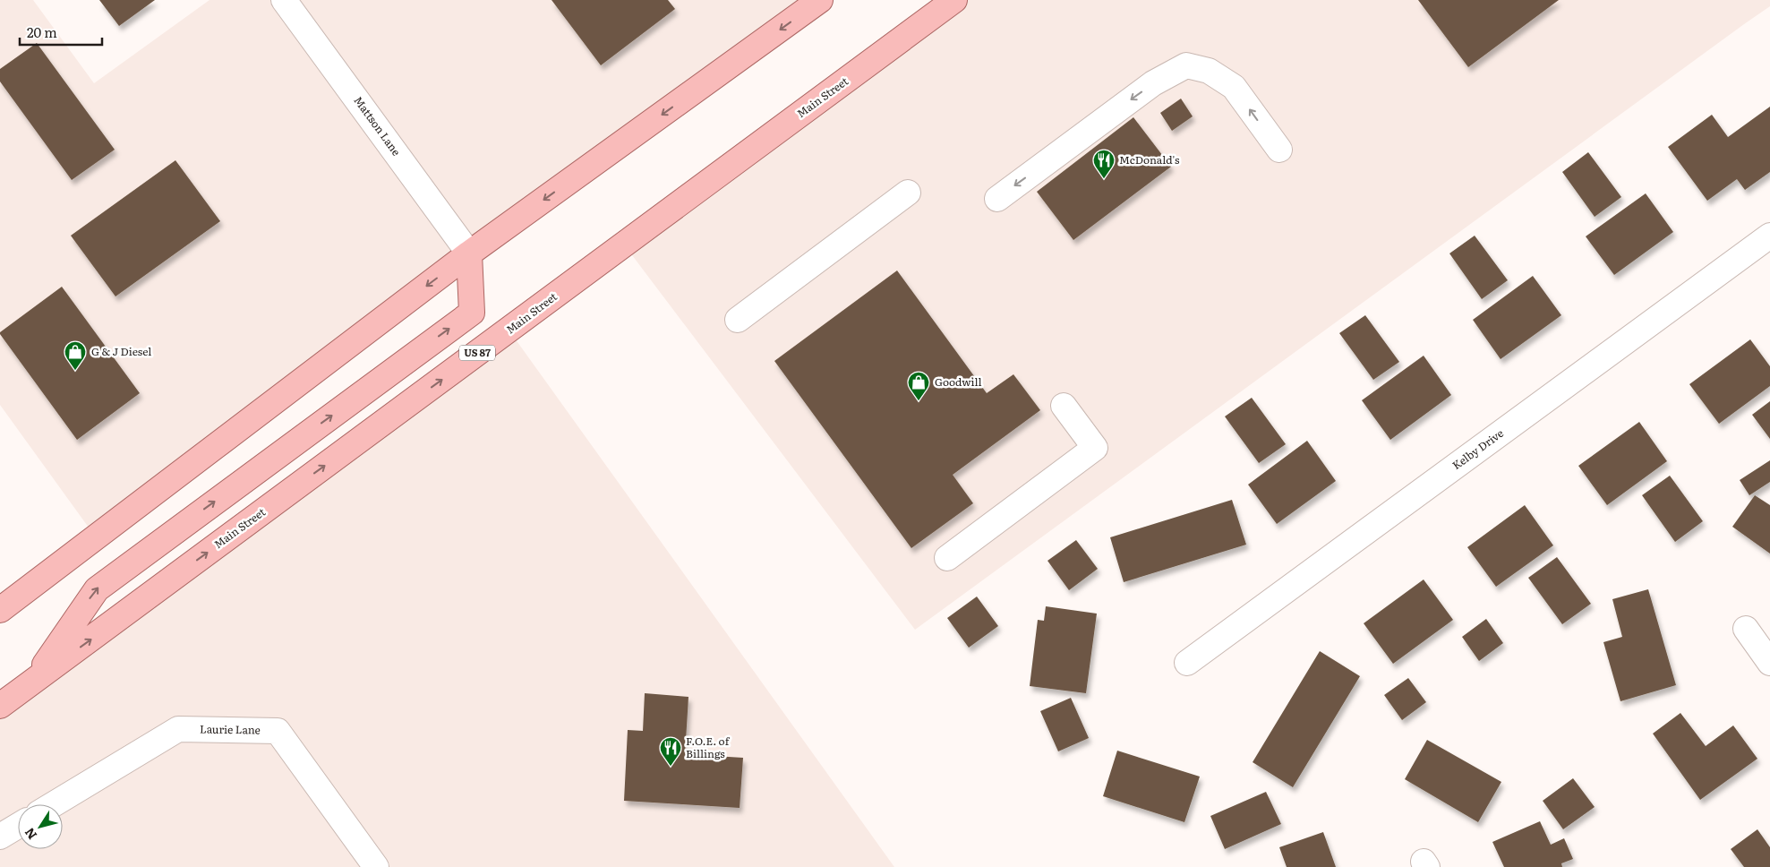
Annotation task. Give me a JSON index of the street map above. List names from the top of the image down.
{
  "streets": {
    "main road": ["Main Street", "US 87"],
    "street": ["Mattson Lane", "Kelby Drive", "Laurie Lane"]
  },
  "places": {
    "restaurant": ["McDonald's", "F.O.E. of Billings"],
    "shop": ["G & J Diesel", "Goodwill"]
  },
  "scale_bar": "20 m",
  "north": "bottom left"
}
